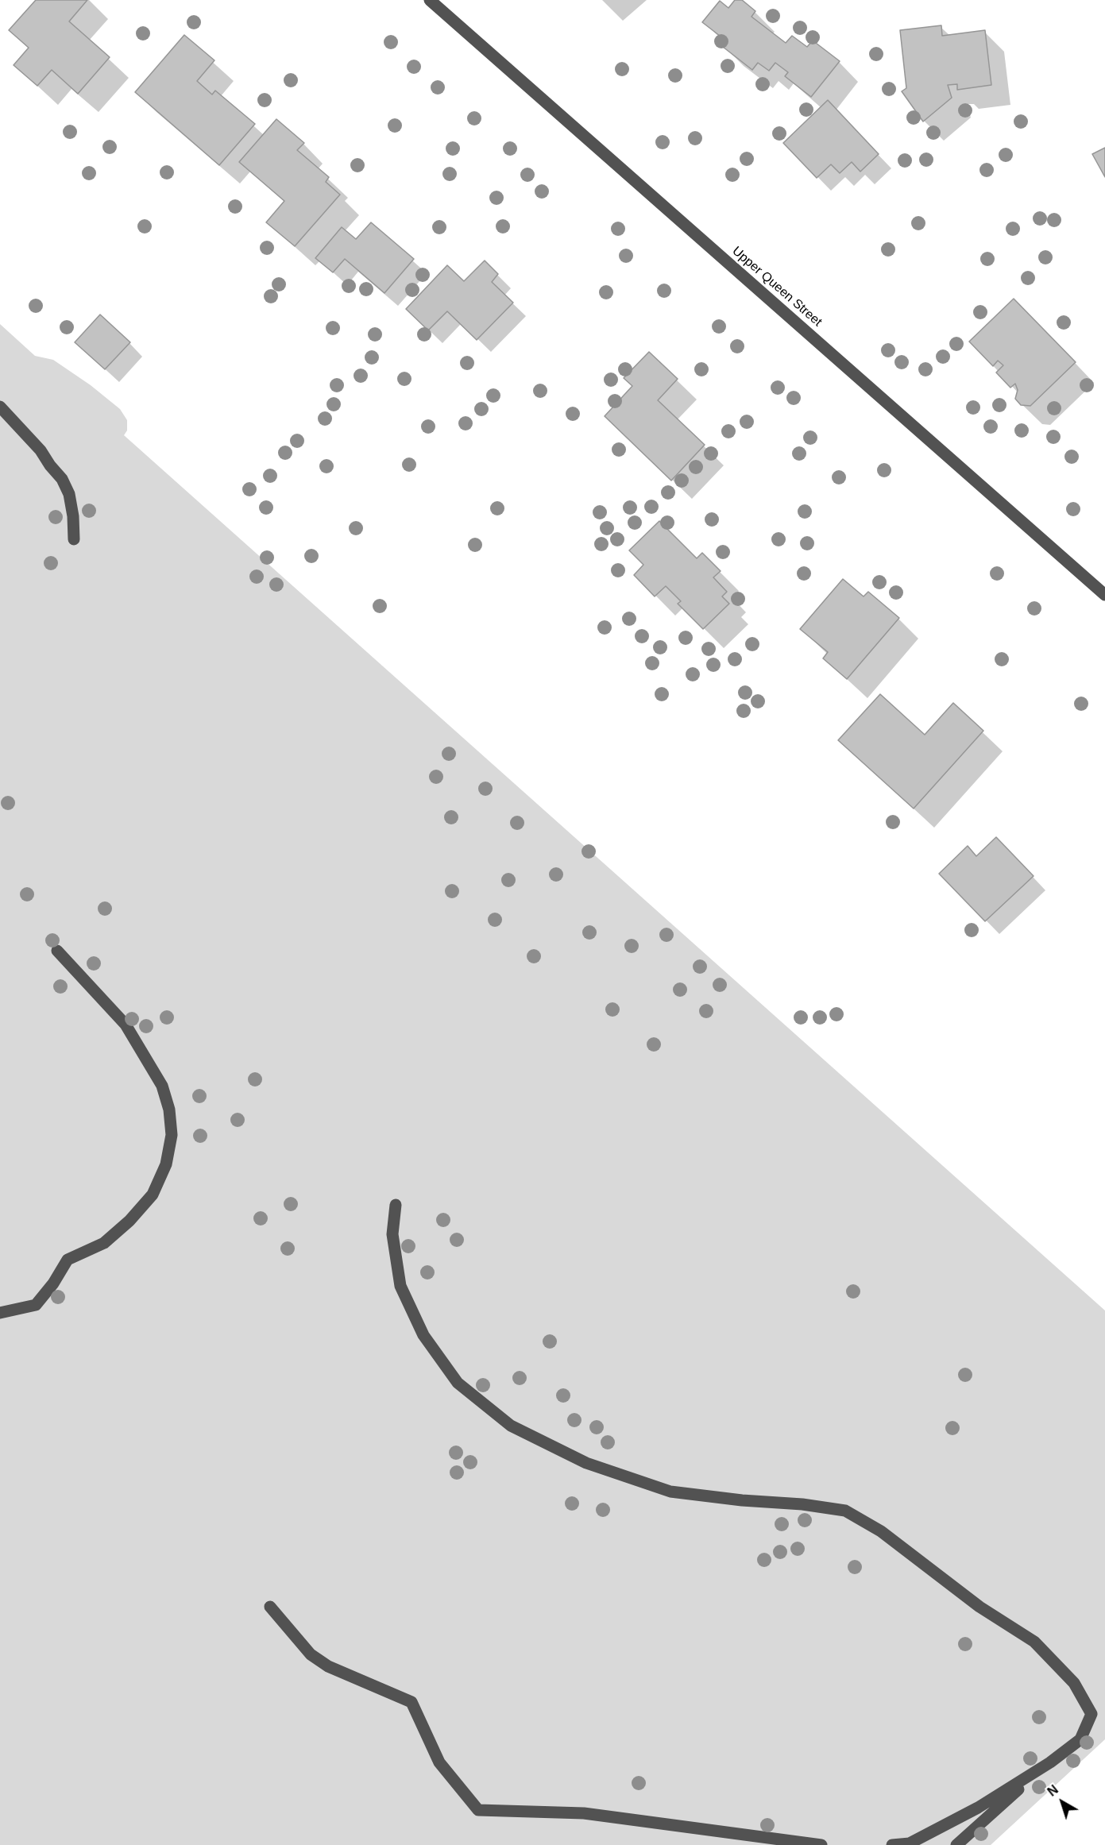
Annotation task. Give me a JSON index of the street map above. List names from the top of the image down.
{
  "streets": {
    "street": ["Upper Queen Street"]
  },
  "north": "top left"
}
